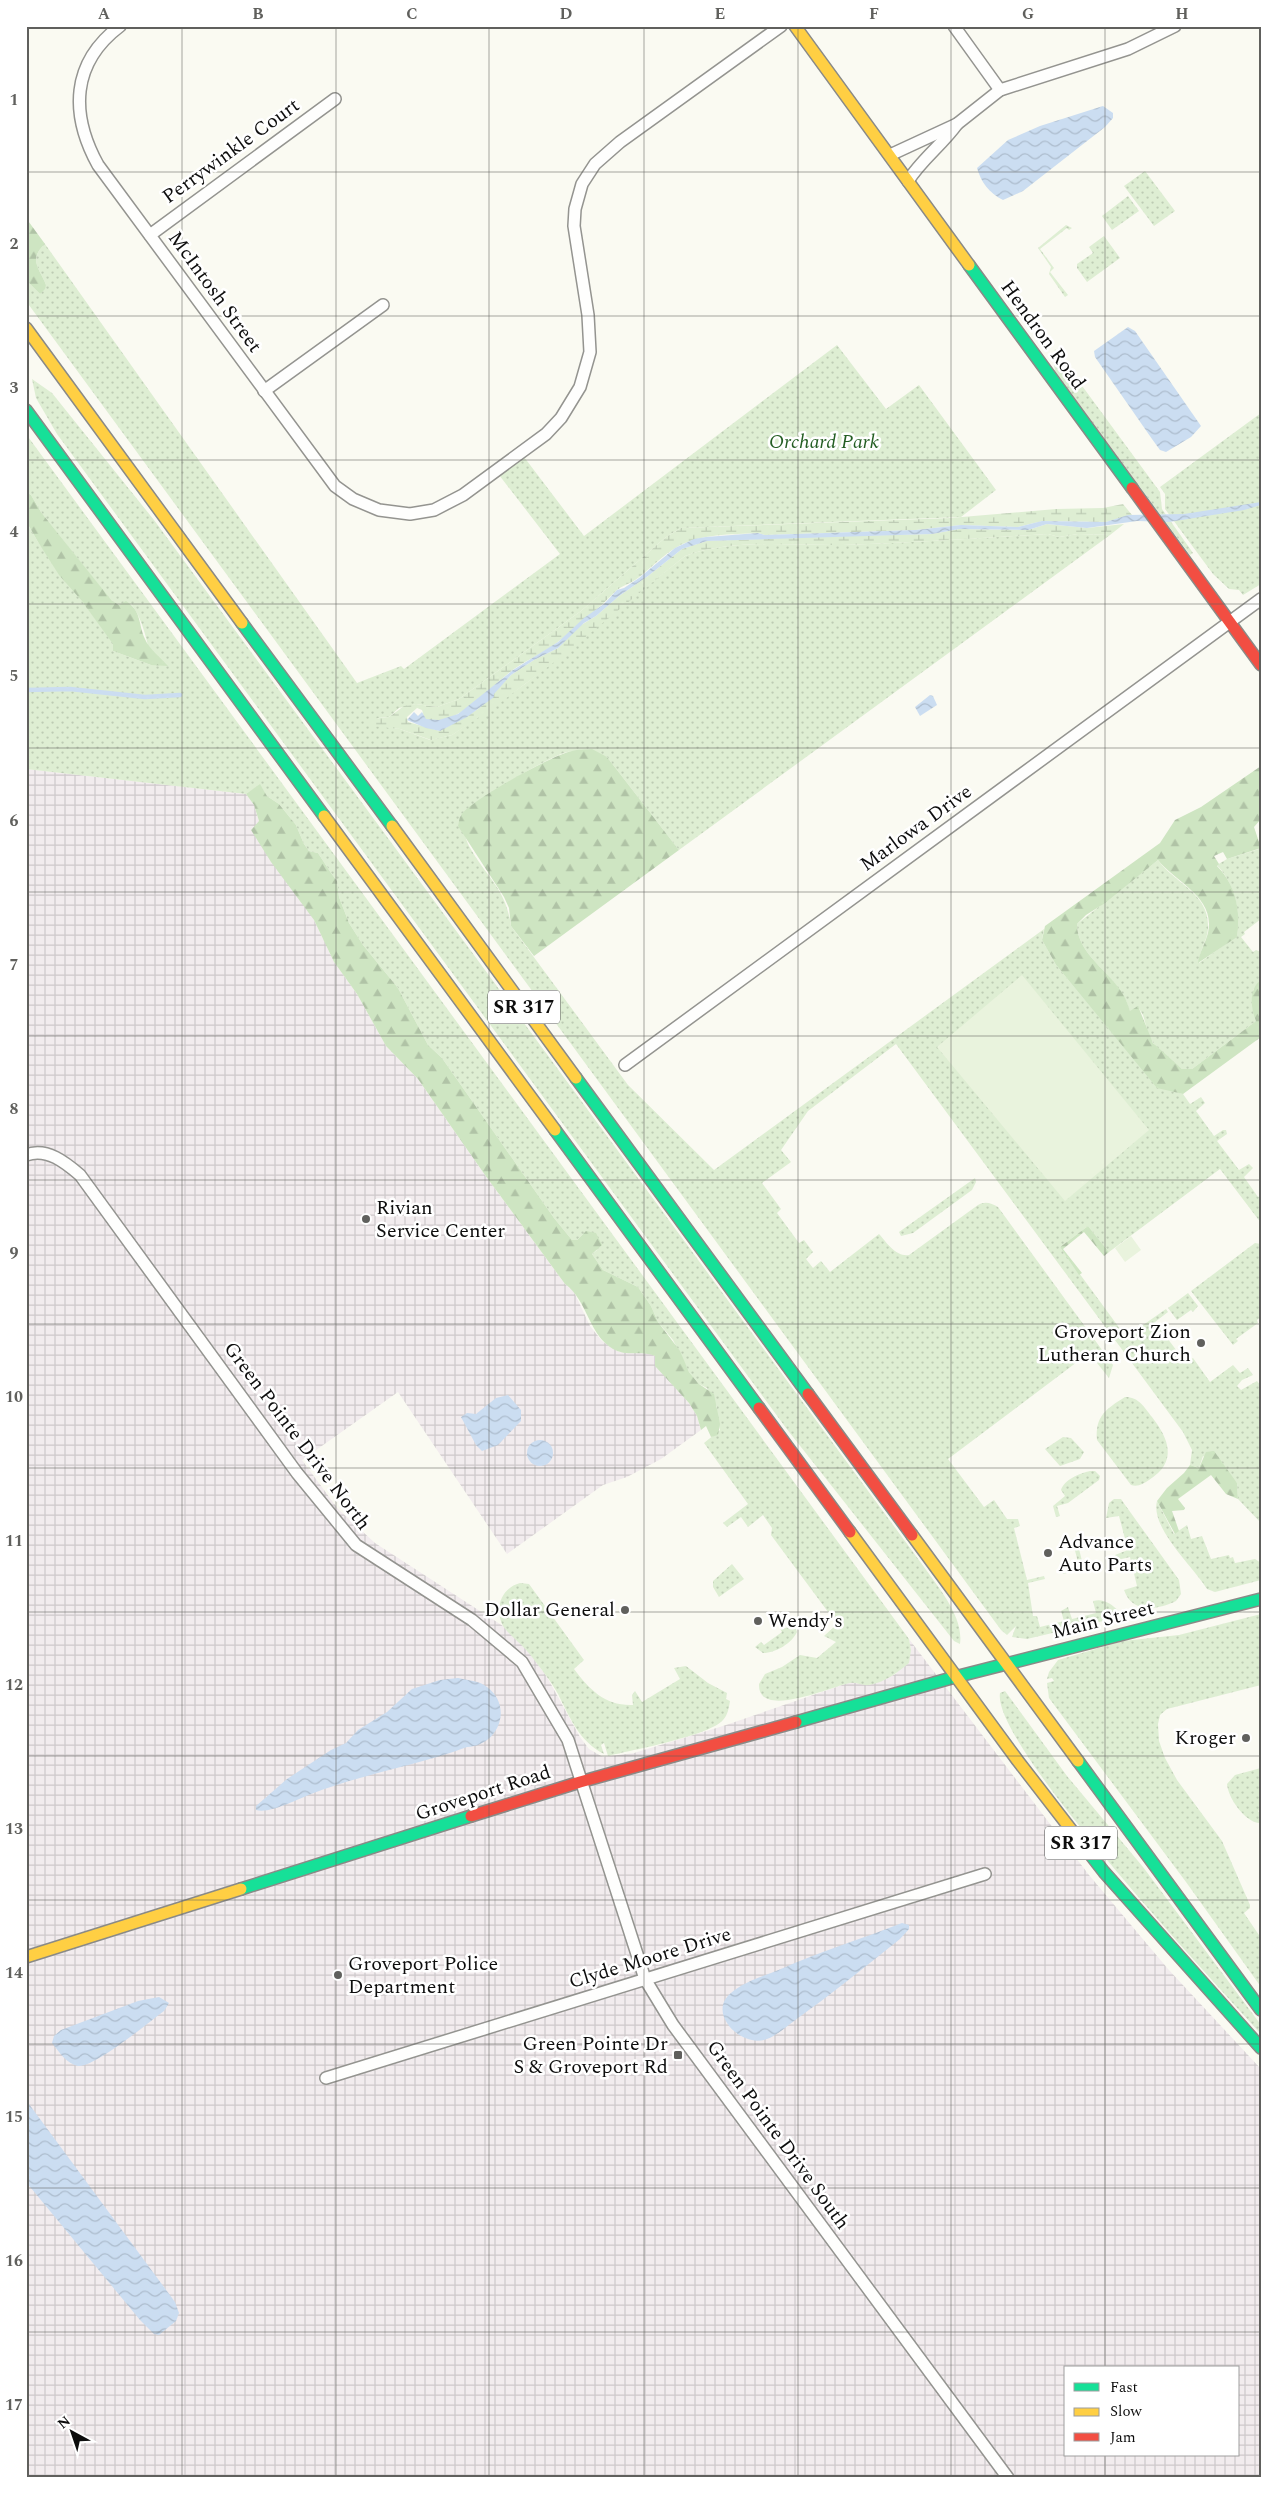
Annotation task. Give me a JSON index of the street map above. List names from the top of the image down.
{
  "streets": {
    "main road": [
      "Hendron Road",
      "SR 317",
      "Main Street",
      "Groveport Road"
    ],
    "street": [
      "Perrywinkle Court",
      "McIntosh Street",
      "Marlowa Drive",
      "Green Pointe Drive North",
      "Clyde Moore Drive",
      "Green Pointe Drive South"
    ]
  },
  "crossings": [
    ["Perrywinkle Court", "McIntosh Street"],
    ["Hendron Road", "Marlowa Drive"],
    ["SR 317", "Main Street"],
    ["SR 317", "Groveport Road"],
    ["Green Pointe Drive North", "Groveport Road"],
    ["Green Pointe Drive North", "Green Pointe Drive South"],
    ["Main Street", "Groveport Road"],
    ["Groveport Road", "Green Pointe Drive South"],
    ["Clyde Moore Drive", "Green Pointe Drive South"]
  ],
  "parks": ["Orchard Park"],
  "places": {
    "other": [
      "Rivian Service Center",
      "Groveport Zion Lutheran Church",
      "Advance Auto Parts",
      "Dollar General",
      "Wendy's",
      "Kroger",
      "Groveport Police Department"
    ],
    "transit": ["Green Pointe Dr S & Groveport Rd"]
  },
  "legend": ["Fast", "Slow", "Jam"],
  "north": "top left",
  "grid": {
    "columns": [
      "A",
      "B",
      "C",
      "D",
      "E",
      "F",
      "G",
      "H"
    ],
    "rows": [
      "1",
      "2",
      "3",
      "4",
      "5",
      "6",
      "7",
      "8",
      "9",
      "10",
      "11",
      "12",
      "13",
      "14",
      "15",
      "16",
      "17"
    ]
  }
}
